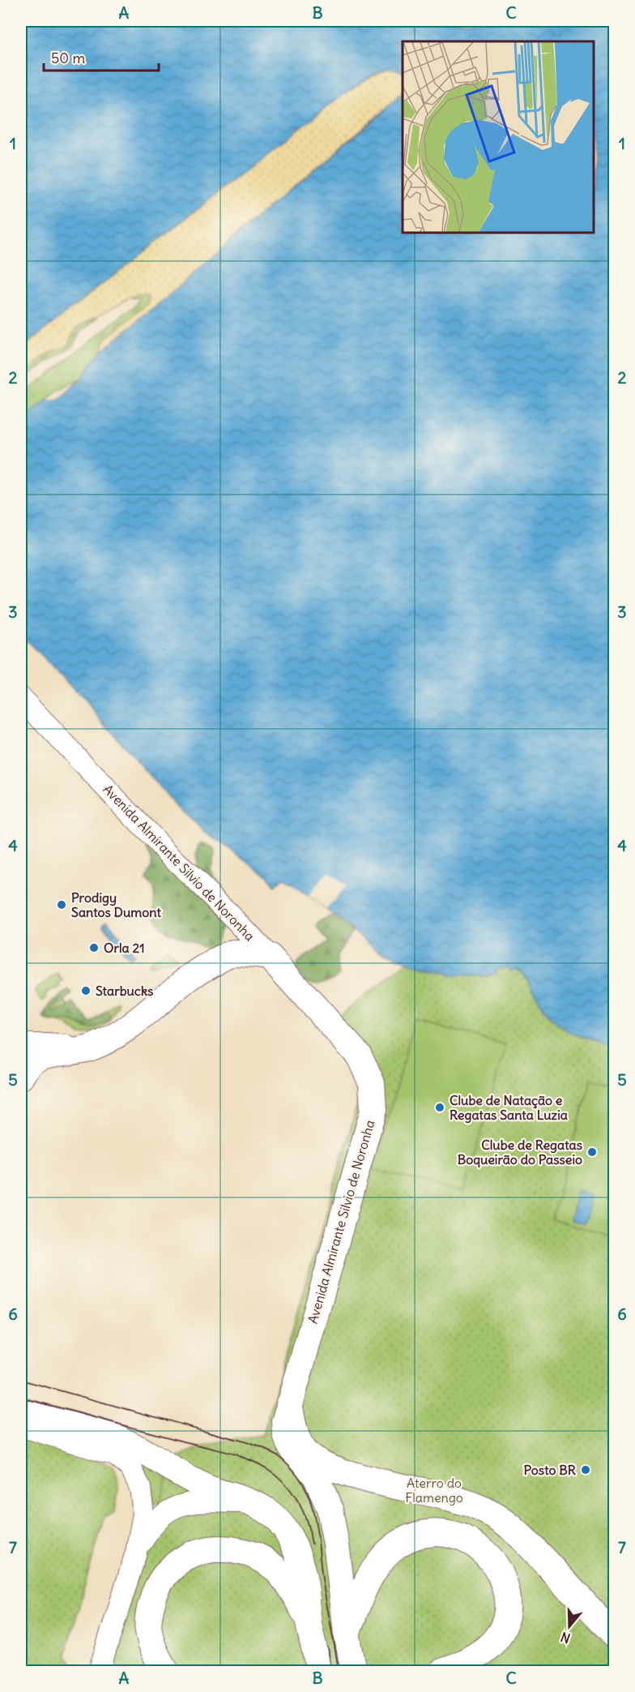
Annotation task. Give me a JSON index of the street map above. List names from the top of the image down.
{
  "streets": {
    "main road": ["Avenida Almirante Silvio de Noronha"]
  },
  "parks": ["Aterro do Flamengo"],
  "places": [
    "Prodigy Santos Dumont",
    "Orla 21",
    "Starbucks",
    "Clube de Natação e Regatas Santa Luzia",
    "Clube de Regatas Boqueirão do Passeio",
    "Posto BR"
  ],
  "scale_bar": "50 m",
  "north": "bottom",
  "grid": {
    "columns": ["A", "B", "C"],
    "rows": [
      "1",
      "2",
      "3",
      "4",
      "5",
      "6",
      "7"
    ]
  }
}
